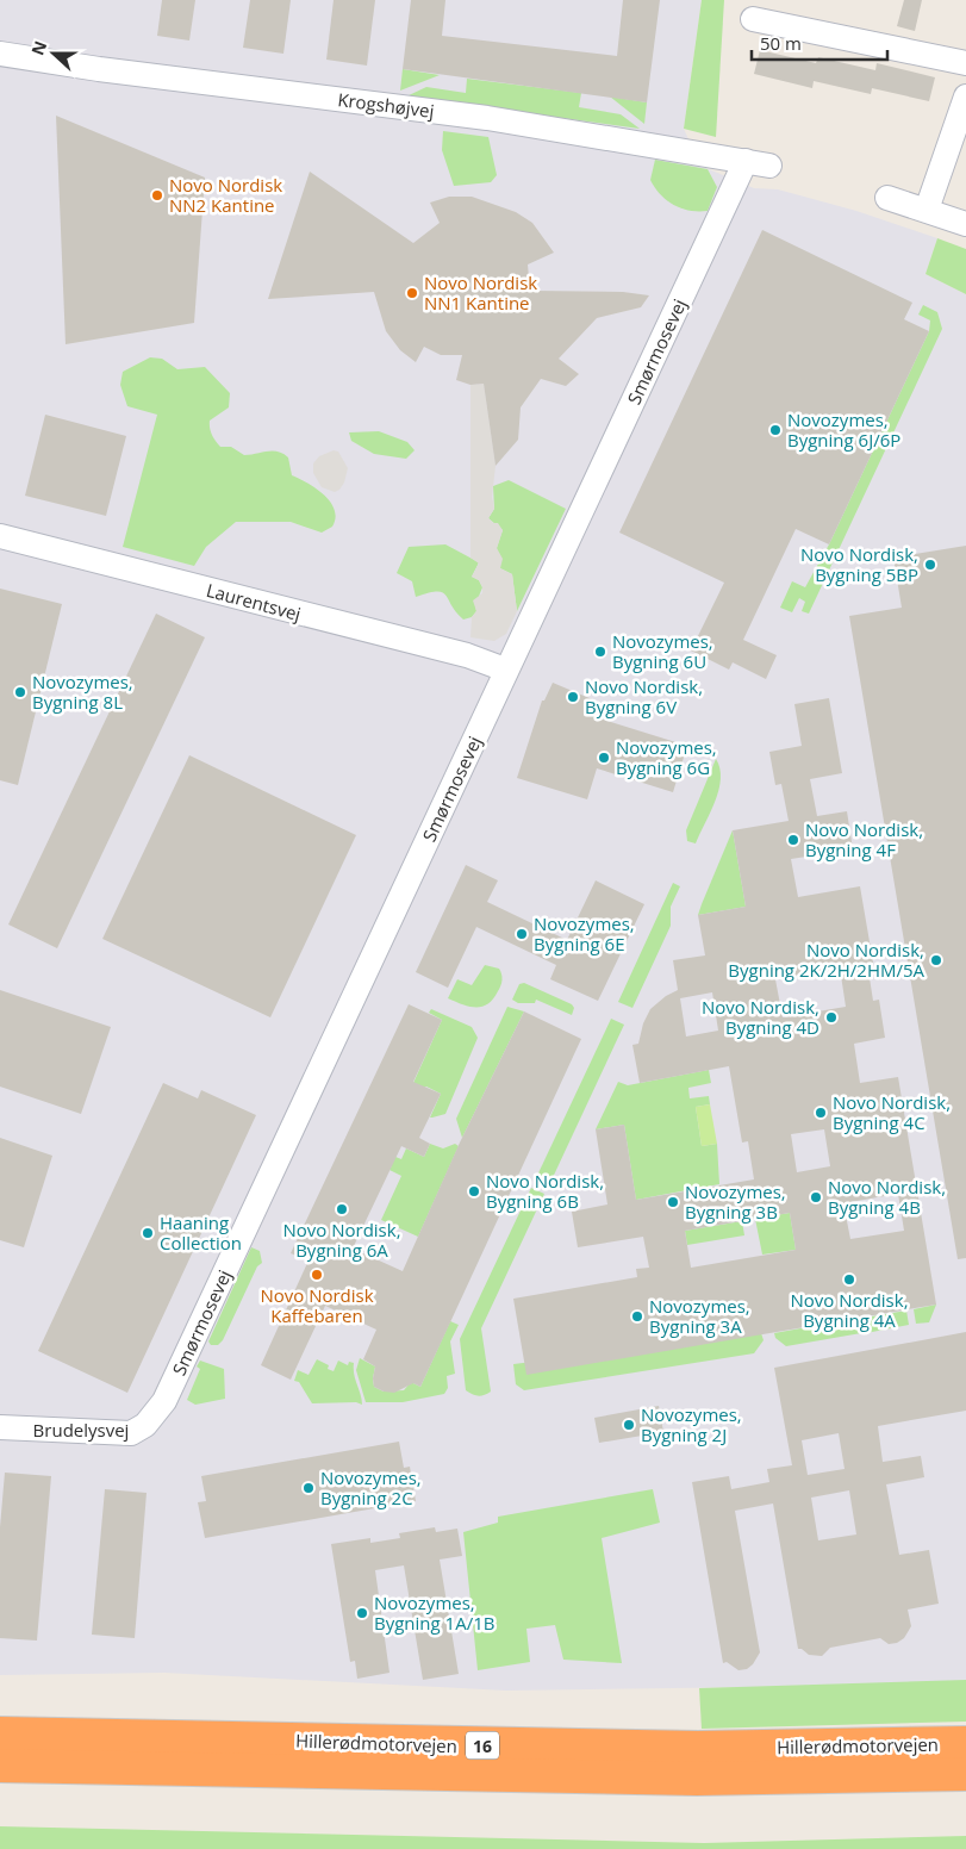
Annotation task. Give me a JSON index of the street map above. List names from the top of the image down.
{
  "streets": {
    "highway": ["Hillerødmotorvejen", "16"],
    "street": [
      "Krogshøjvej",
      "Smørmosevej",
      "Laurentsvej",
      "Brudelysvej"
    ]
  },
  "crossings": [
    ["Krogshøjvej", "Smørmosevej"],
    ["Smørmosevej", "Laurentsvej"],
    ["Smørmosevej", "Brudelysvej"]
  ],
  "places": [
    "Novo Nordisk NN2 Kantine",
    "Novo Nordisk NN1 Kantine",
    "Novozymes, Bygning 6J/6P",
    "Novo Nordisk, Bygning 5BP",
    "Novozymes, Bygning 6U",
    "Novozymes, Bygning 8L",
    "Novo Nordisk, Bygning 6V",
    "Novozymes, Bygning 6G",
    "Novo Nordisk, Bygning 4F",
    "Novozymes, Bygning 6E",
    "Novo Nordisk, Bygning 2K/2H/2HM/5A",
    "Novo Nordisk, Bygning 4D",
    "Novo Nordisk, Bygning 4C",
    "Novo Nordisk, Bygning 6B",
    "Novo Nordisk, Bygning 4B",
    "Novozymes, Bygning 3B",
    "Novo Nordisk, Bygning 6A",
    "Haaning Collection",
    "Novo Nordisk Kaffebaren",
    "Novo Nordisk, Bygning 4A",
    "Novozymes, Bygning 3A",
    "Novozymes, Bygning 2J",
    "Novozymes, Bygning 2C",
    "Novozymes, Bygning 1A/1B"
  ],
  "scale_bar": "50 m",
  "north": "left"
}
